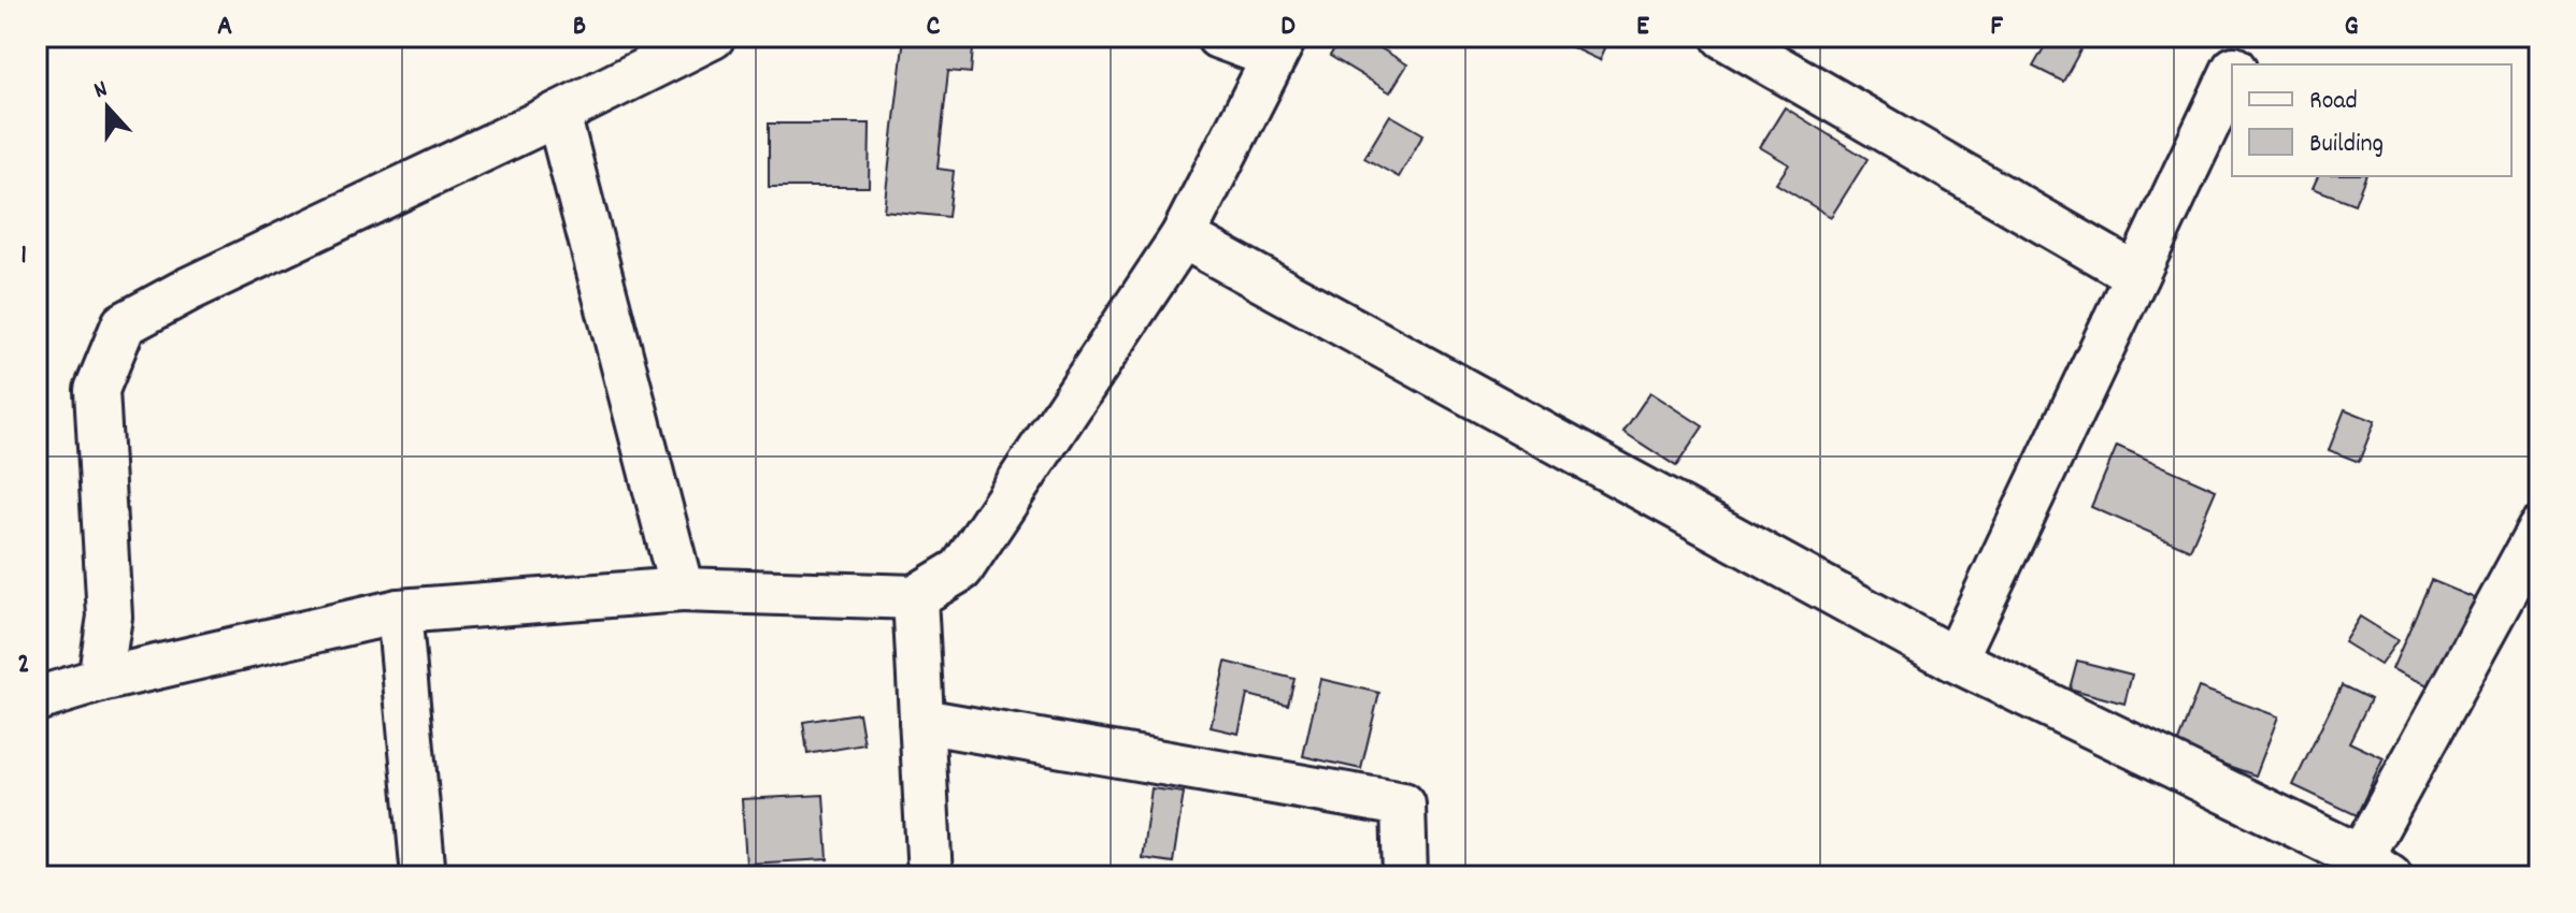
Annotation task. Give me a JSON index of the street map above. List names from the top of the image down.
{
  "legend": ["Road", "Building"],
  "north": "top",
  "grid": {
    "columns": [
      "A",
      "B",
      "C",
      "D",
      "E",
      "F",
      "G"
    ],
    "rows": ["1", "2"]
  }
}
